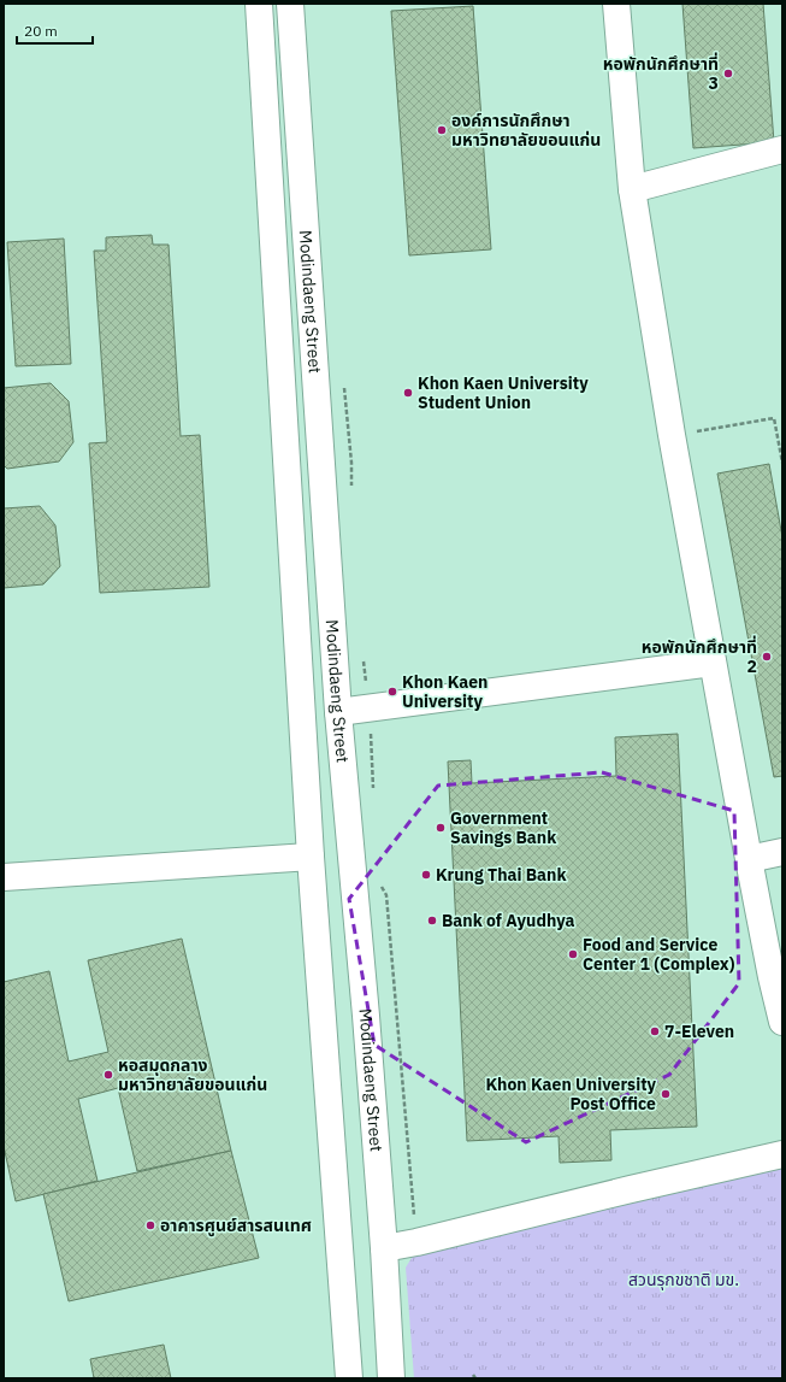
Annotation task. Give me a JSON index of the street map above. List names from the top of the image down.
{
  "streets": {
    "street": ["Modindaeng Street"]
  },
  "parks": ["สวนรุกขชาติ มข."],
  "places": [
    "หอพักนักศึกษาที่ 3",
    "องค์การนักศึกษา มหาวิทยาลัยขอนแก่น",
    "Khon Kaen University Student Union",
    "หอพักนักศึกษาที่ 2",
    "Khon Kaen University",
    "Government Savings Bank",
    "Krung Thai Bank",
    "Bank of Ayudhya",
    "Food and Service Center 1 (Complex)",
    "7-Eleven",
    "หอสมุดกลาง มหาวิทยาลัยขอนแก่น",
    "Khon Kaen University Post Office",
    "อาคารศูนย์สารสนเทศ"
  ],
  "scale_bar": "20 m"
}
